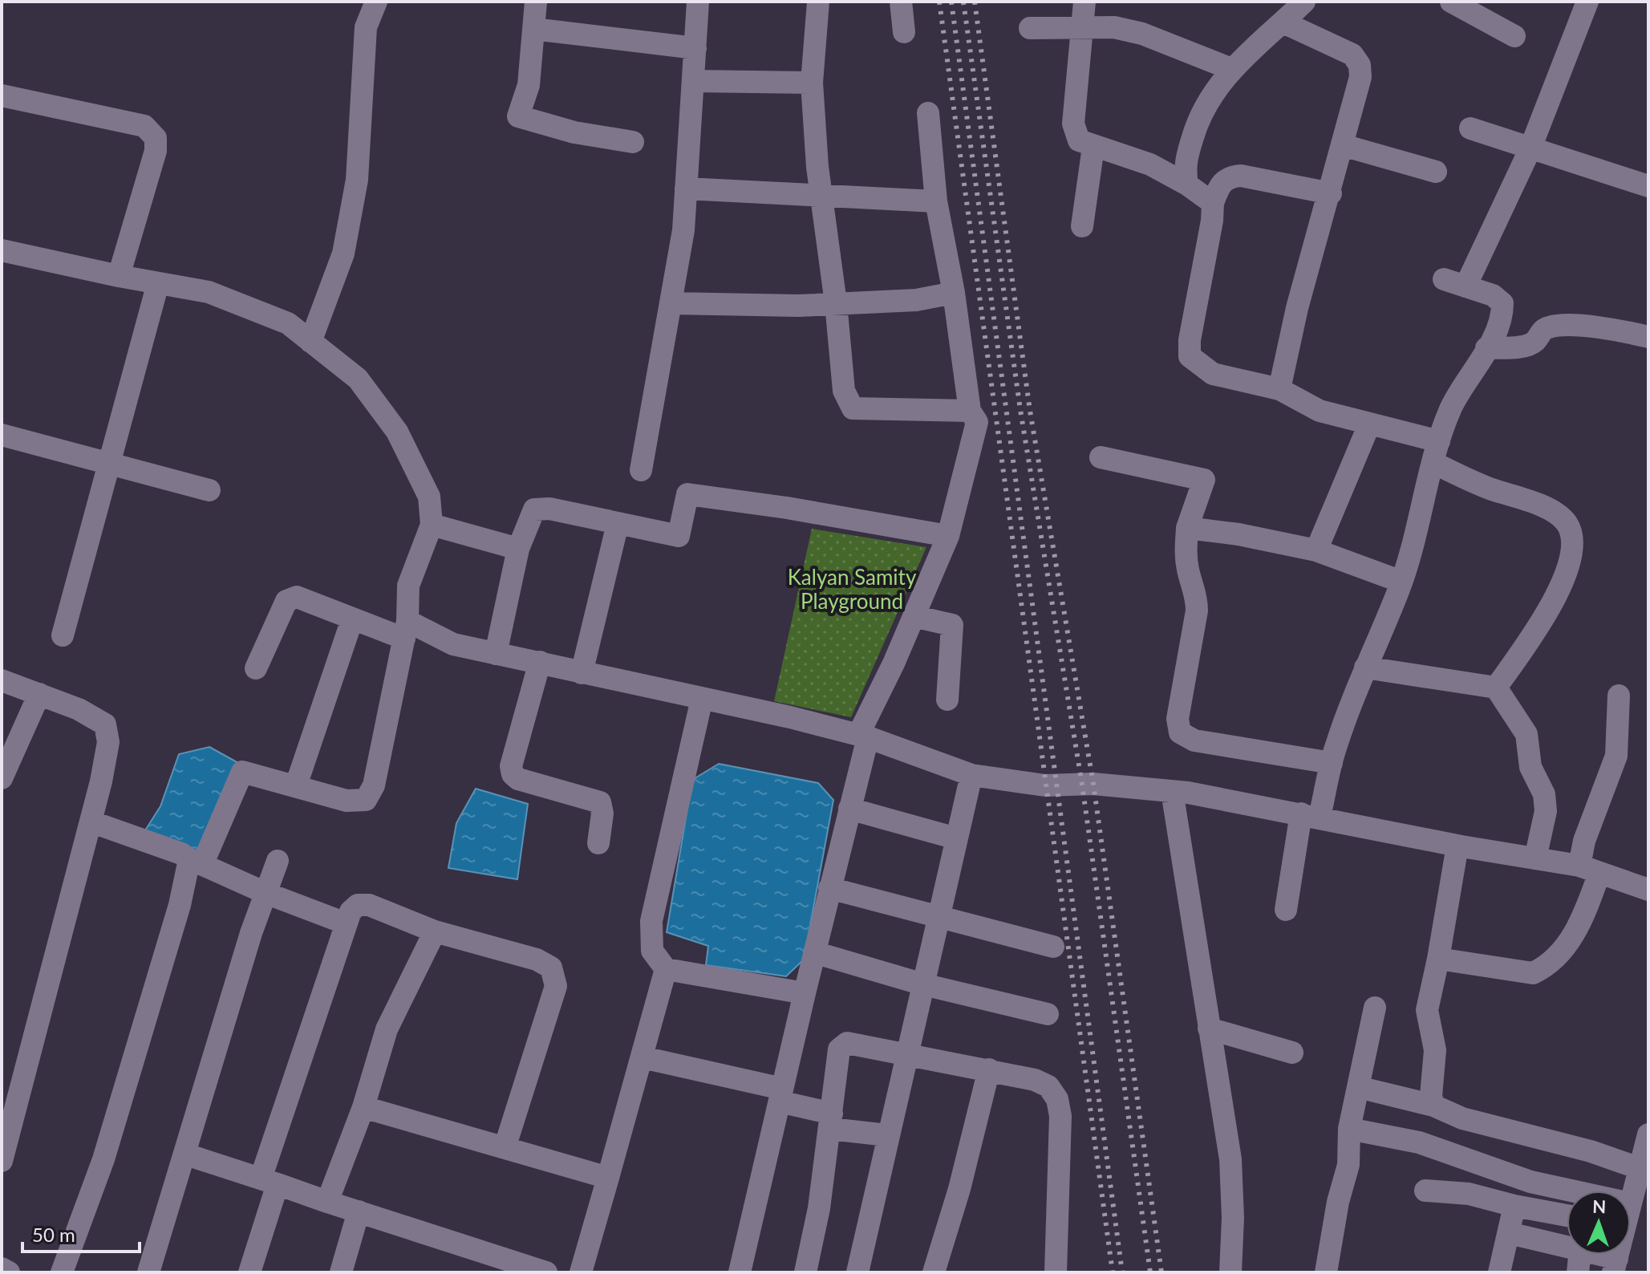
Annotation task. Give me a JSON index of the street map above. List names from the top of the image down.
{
  "parks": ["Kalyan Samity Playground"],
  "scale_bar": "50 m",
  "north": "top"
}
